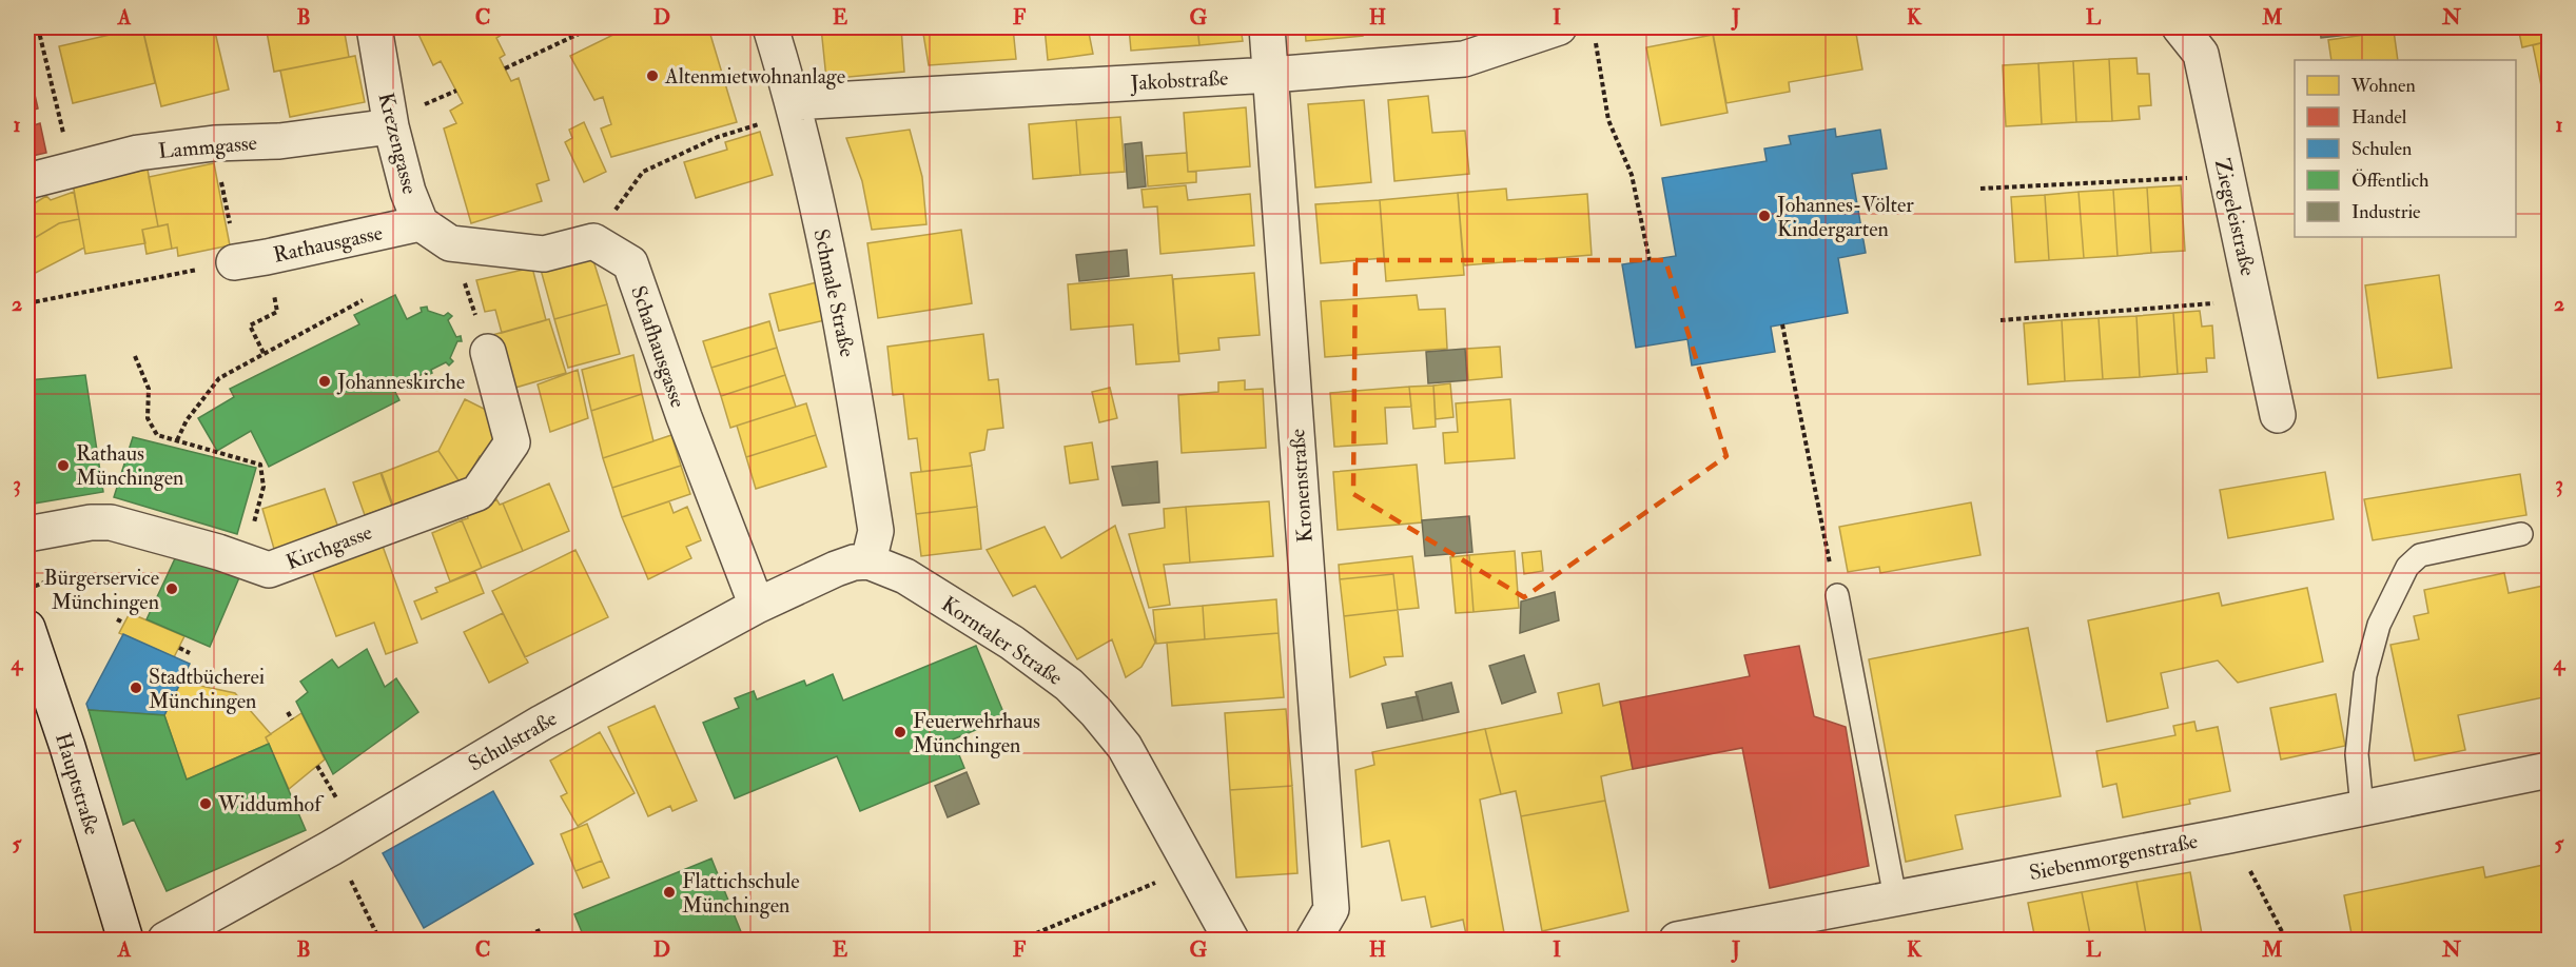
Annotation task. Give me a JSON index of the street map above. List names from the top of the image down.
{
  "streets": {
    "street": [
      "Jakobstraße",
      "Krezengasse",
      "Lammgasse",
      "Ziegeleistraße",
      "Rathausgasse",
      "Schmale Straße",
      "Schafhausgasse",
      "Kronenstraße",
      "Kirchgasse",
      "Korntaler Straße",
      "Schulstraße",
      "Hauptstraße",
      "Siebenmorgenstraße"
    ]
  },
  "crossings": [
    ["Jakobstraße", "Schmale Straße"],
    ["Jakobstraße", "Kronenstraße"],
    ["Krezengasse", "Lammgasse"],
    ["Krezengasse", "Rathausgasse"],
    ["Schmale Straße", "Korntaler Straße"],
    ["Schmale Straße", "Schulstraße"],
    ["Schafhausgasse", "Schulstraße"],
    ["Korntaler Straße", "Schulstraße"]
  ],
  "places": [
    "Altenmietwohnanlage",
    "Johannes-Völter Kindergarten",
    "Johanneskirche",
    "Rathaus Münchingen",
    "Bürgerservice Münchingen",
    "Stadtbücherei Münchingen",
    "Feuerwehrhaus Münchingen",
    "Widdumhof",
    "Flattichschule Münchingen"
  ],
  "legend": [
    "Wohnen",
    "Handel",
    "Schulen",
    "Öffentlich",
    "Industrie"
  ],
  "grid": {
    "columns": [
      "A",
      "B",
      "C",
      "D",
      "E",
      "F",
      "G",
      "H",
      "I",
      "J",
      "K",
      "L",
      "M",
      "N"
    ],
    "rows": [
      "1",
      "2",
      "3",
      "4",
      "5"
    ]
  }
}
